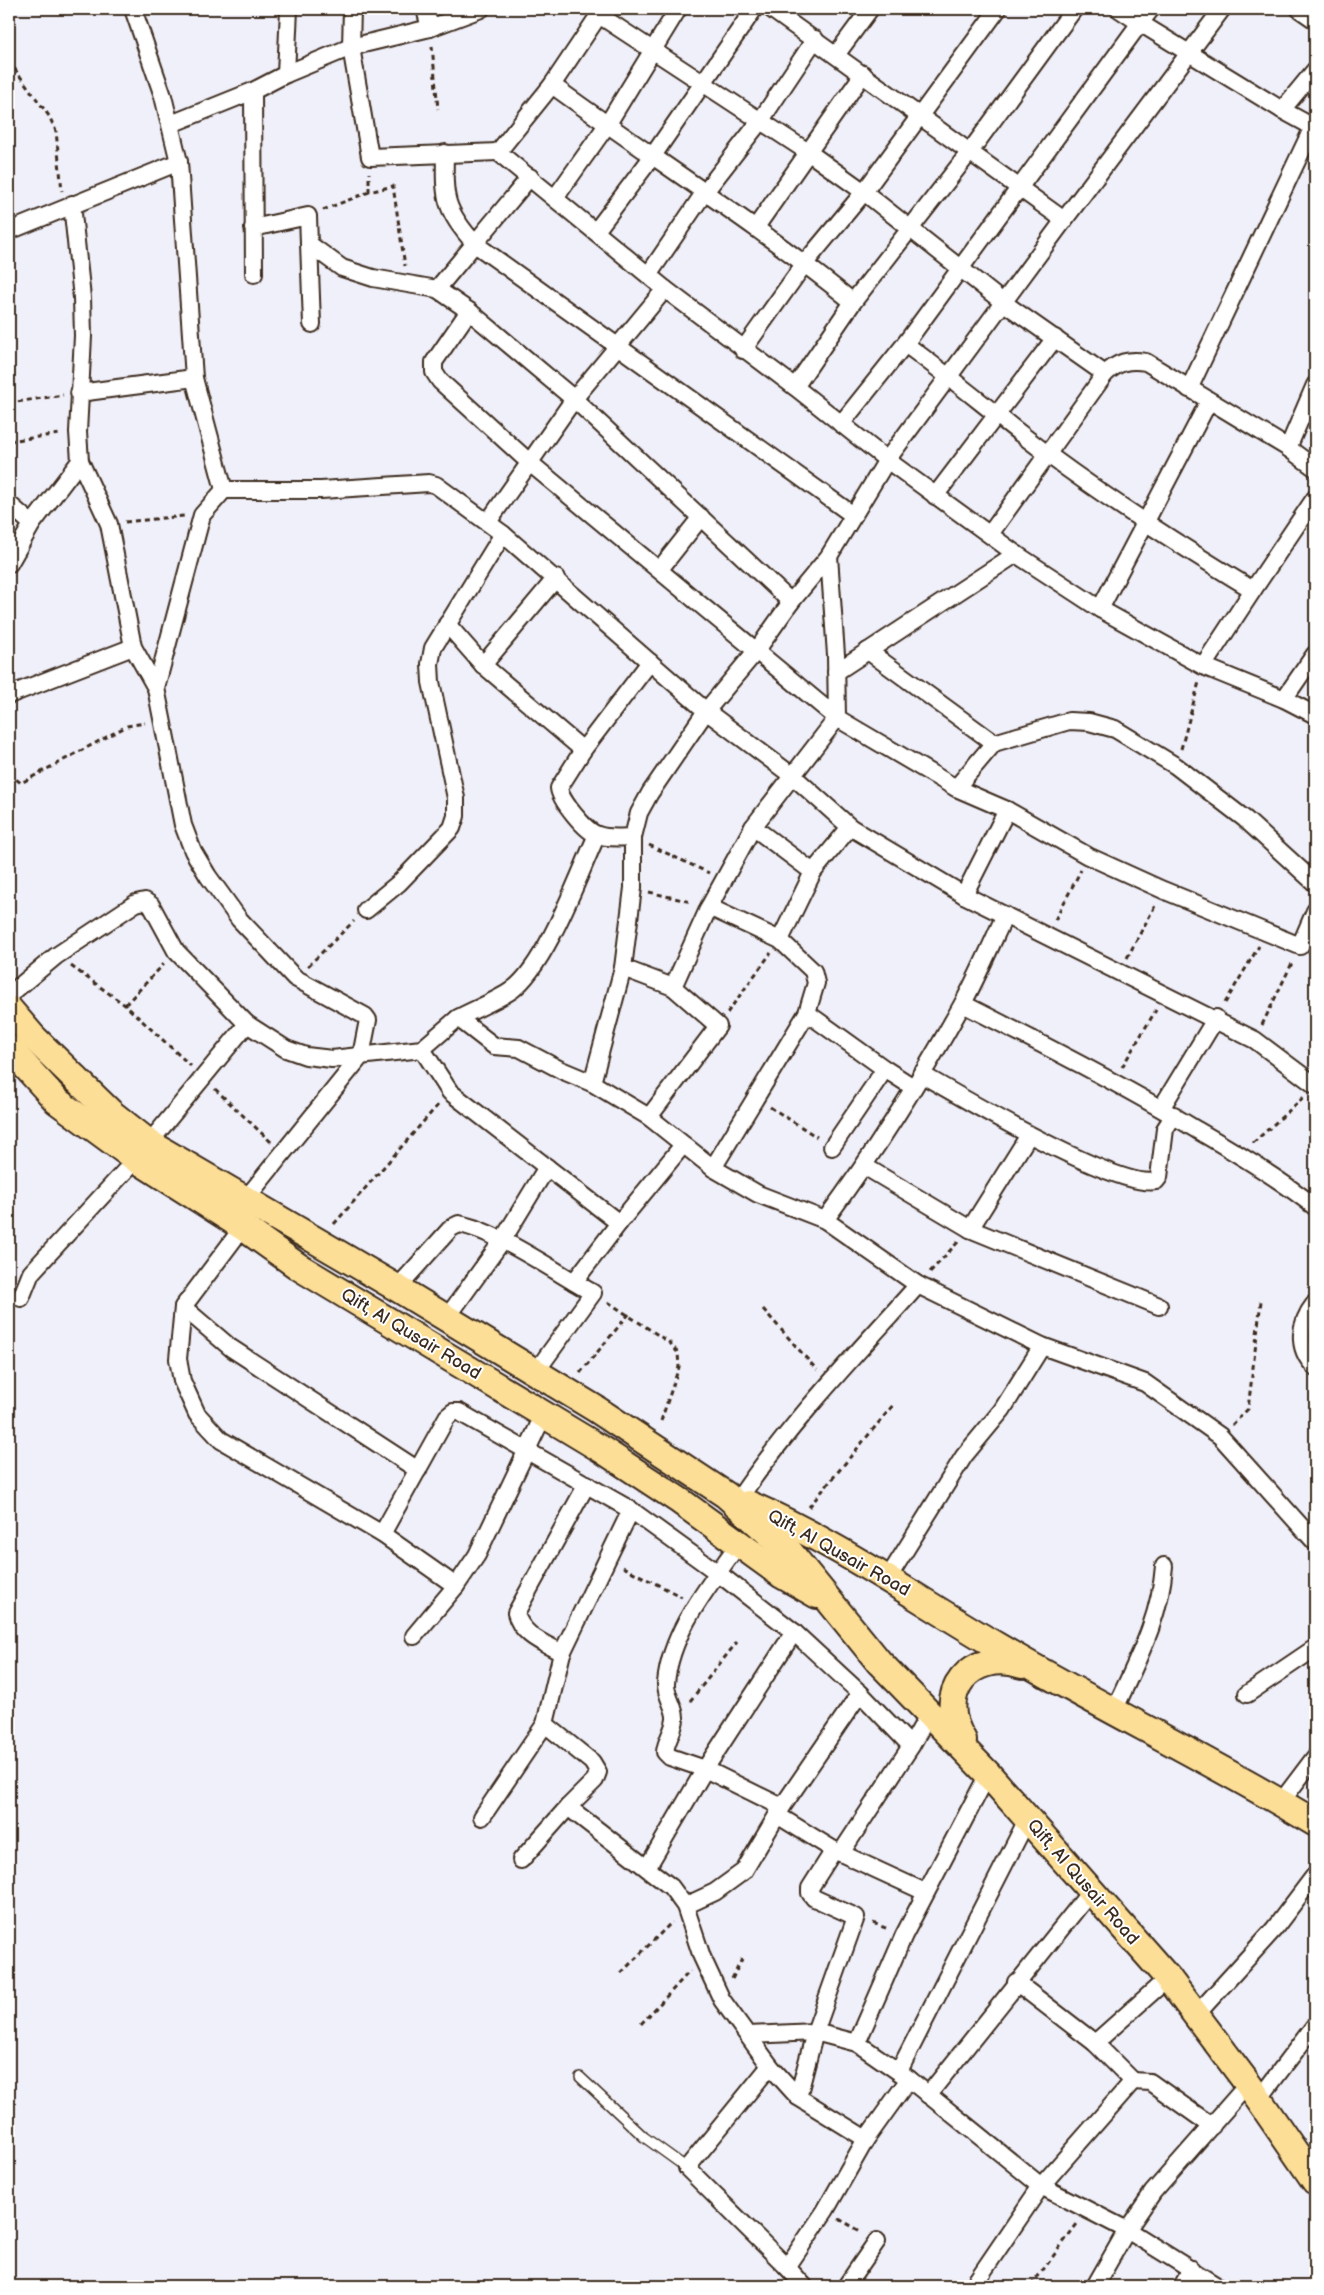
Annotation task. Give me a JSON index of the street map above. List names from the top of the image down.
{
  "streets": {
    "main road": ["Qift, Al Qusair Road"]
  }
}
